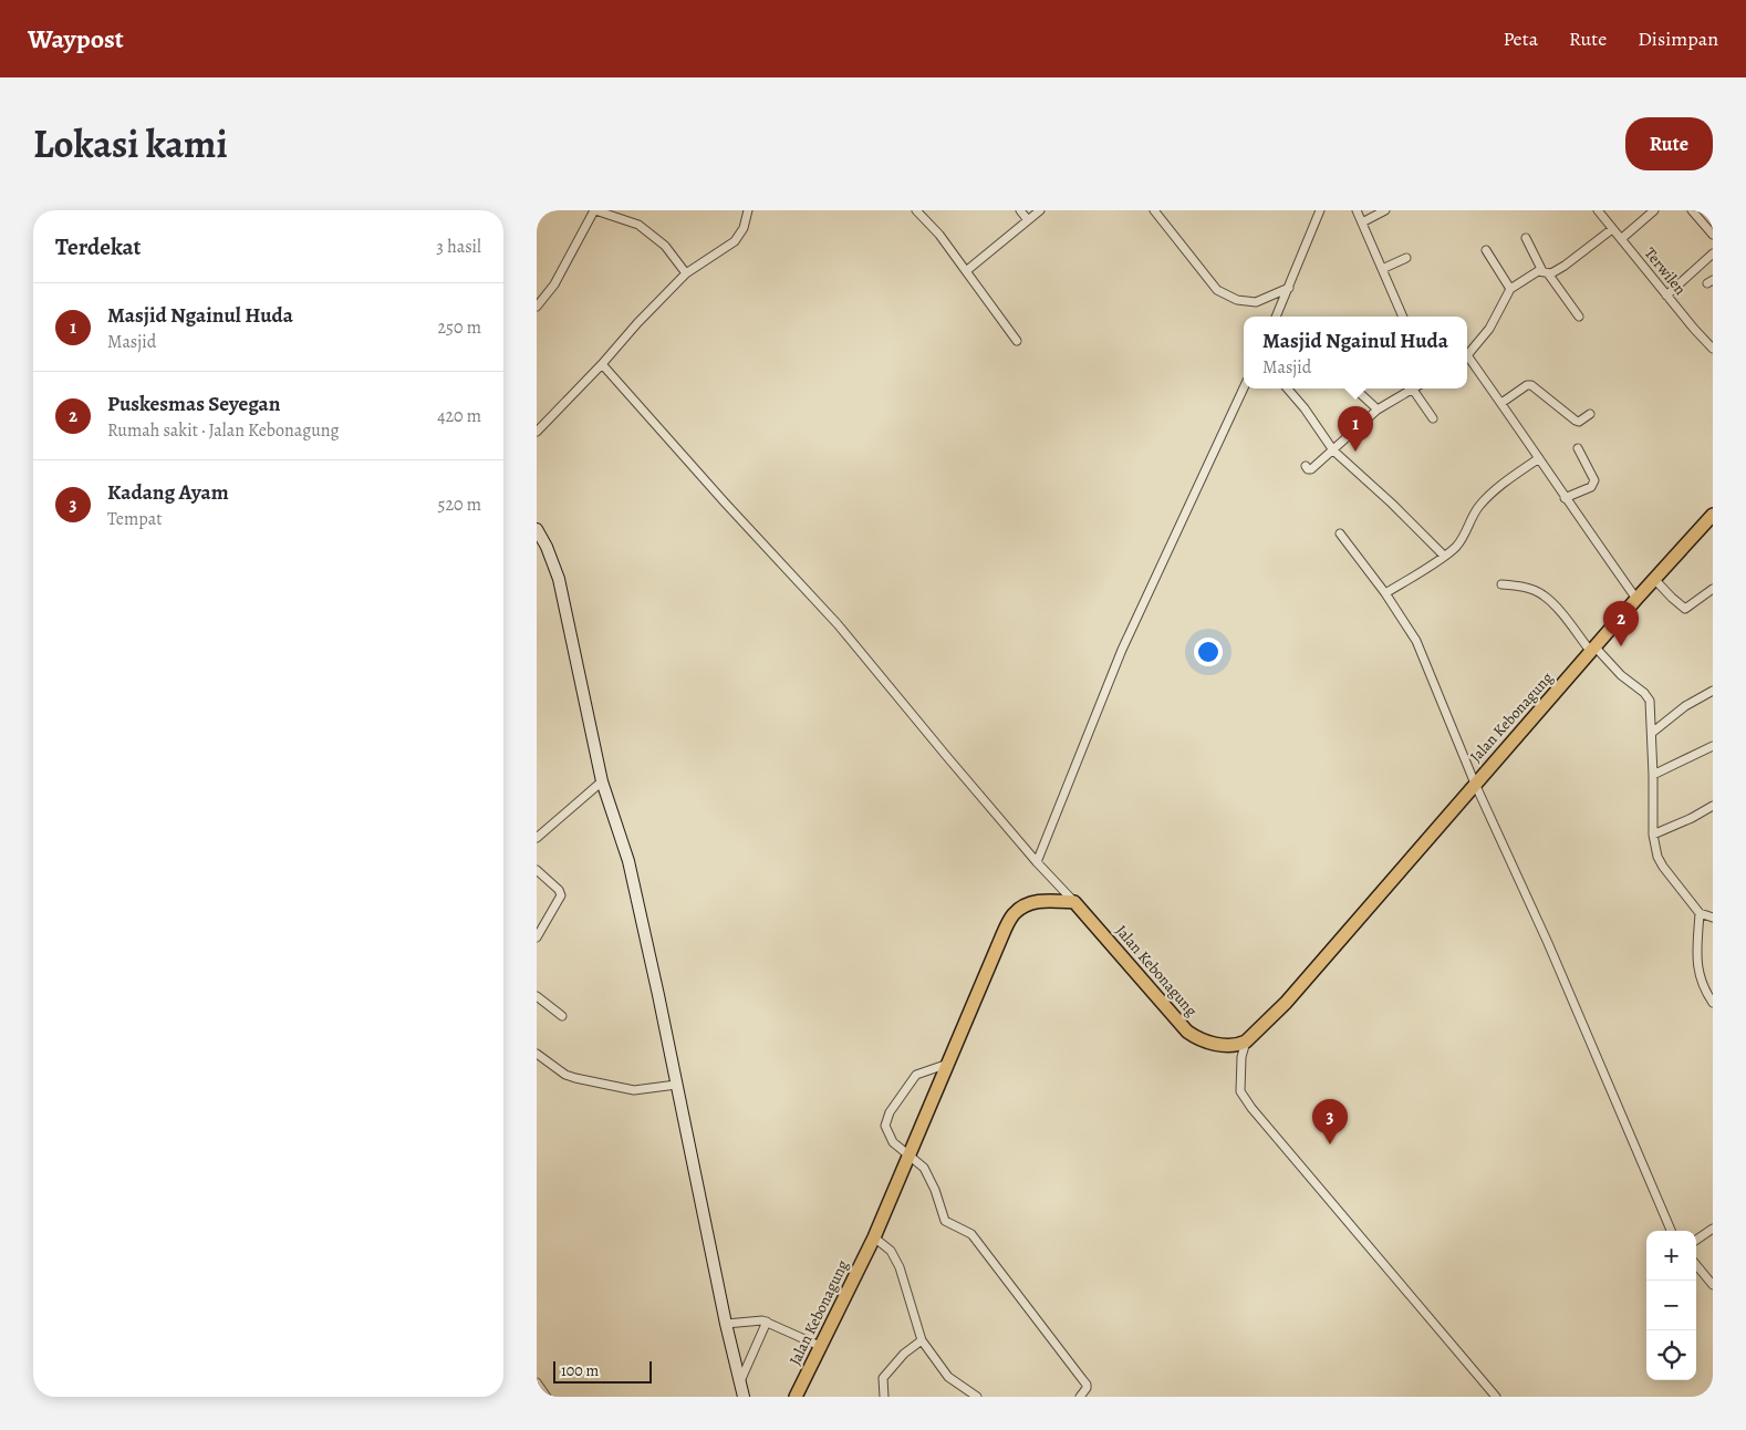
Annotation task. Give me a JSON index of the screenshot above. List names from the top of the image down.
{
  "streets": {
    "main road": ["Jalan Kebonagung"],
    "street": ["Terwilen"]
  },
  "scale_bar": "100 m",
  "page": {
    "header": "Waypost",
    "nav": ["Peta", "Rute", "Disimpan"],
    "title": "Lokasi kami",
    "buttons": "Rute",
    "heading": ["Terdekat", "3 hasil"],
    "list": [
      {
        "mark": "1",
        "name": "Masjid Ngainul Huda",
        "note": "Masjid",
        "value": "250 m"
      },
      {
        "mark": "2",
        "name": "Puskesmas Seyegan",
        "note": "Rumah sakit · Jalan Kebonagung",
        "value": "420 m"
      },
      {
        "mark": "3",
        "name": "Kadang Ayam",
        "note": "Tempat",
        "value": "520 m"
      }
    ],
    "popup": ["Masjid Ngainul Huda", "Masjid"],
    "pins": ["1", "2", "3"],
    "map_buttons": ["+", "−"],
    "scale": "100 m"
  }
}
